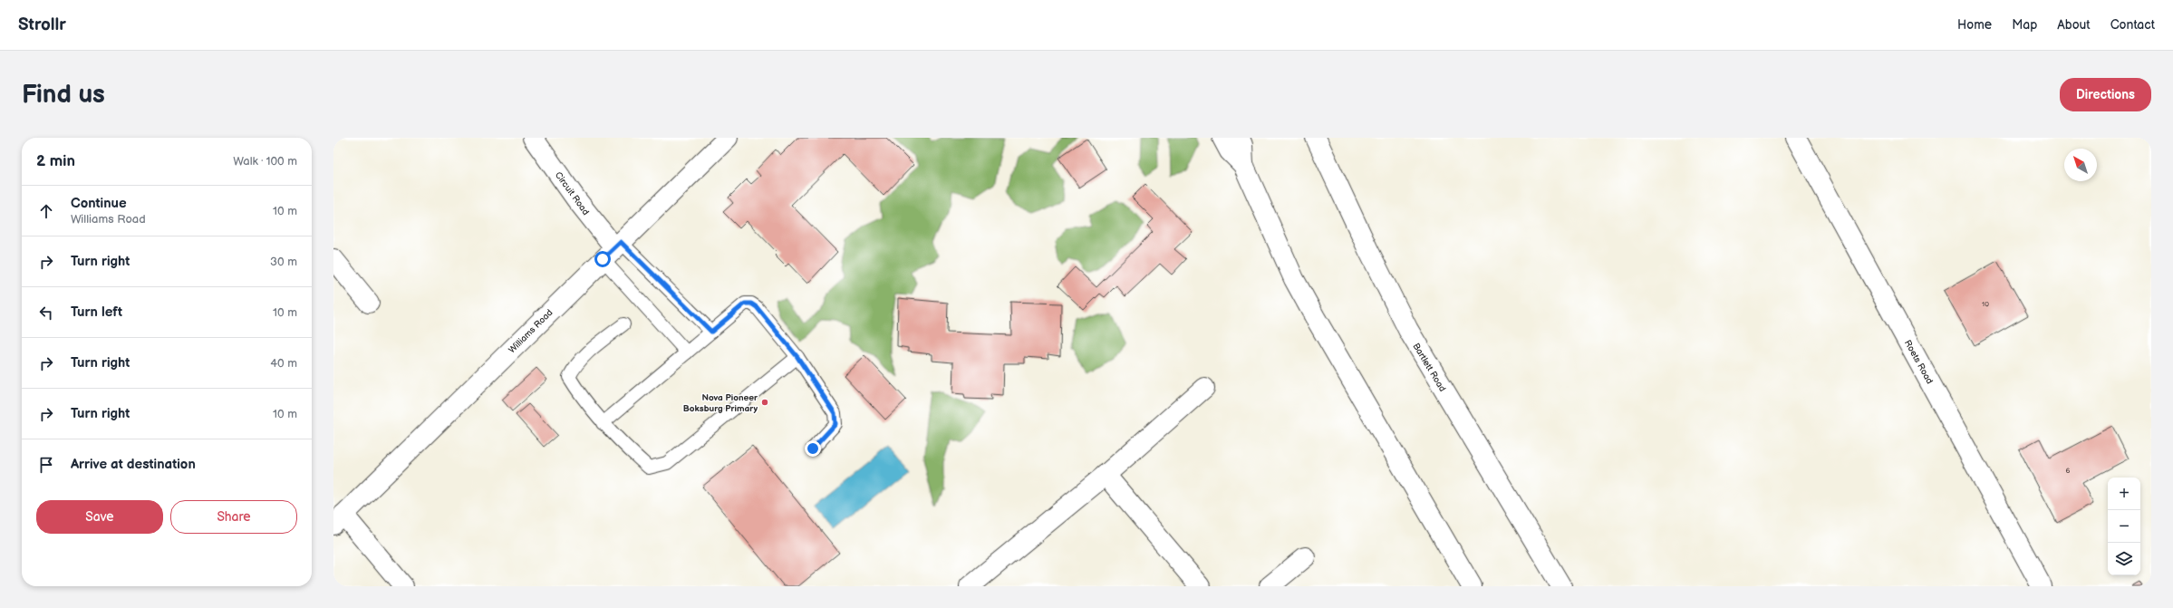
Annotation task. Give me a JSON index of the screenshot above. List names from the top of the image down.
{
  "streets": {
    "street": [
      "Circuit Road",
      "Williams Road",
      "Roets Road",
      "Bartlett Road"
    ]
  },
  "crossings": [
    ["Circuit Road", "Williams Road"]
  ],
  "places": ["Nova Pioneer Boksburg Primary"],
  "house_numbers": ["10", "6"],
  "north": "top left",
  "page": {
    "header": "Strollr",
    "nav": [
      "Home",
      "Map",
      "About",
      "Contact"
    ],
    "buttons": [
      "Directions",
      ["Save", "Share"]
    ],
    "title": "Find us",
    "heading": ["2 min", "Walk · 100 m"],
    "list": [
      ["Continue", "Williams Road", "10 m"],
      ["Turn right", "30 m"],
      ["Turn left", "10 m"],
      ["Turn right", "40 m"],
      ["Turn right", "10 m"],
      "Arrive at destination"
    ],
    "map_buttons": ["+", "−"]
  }
}
